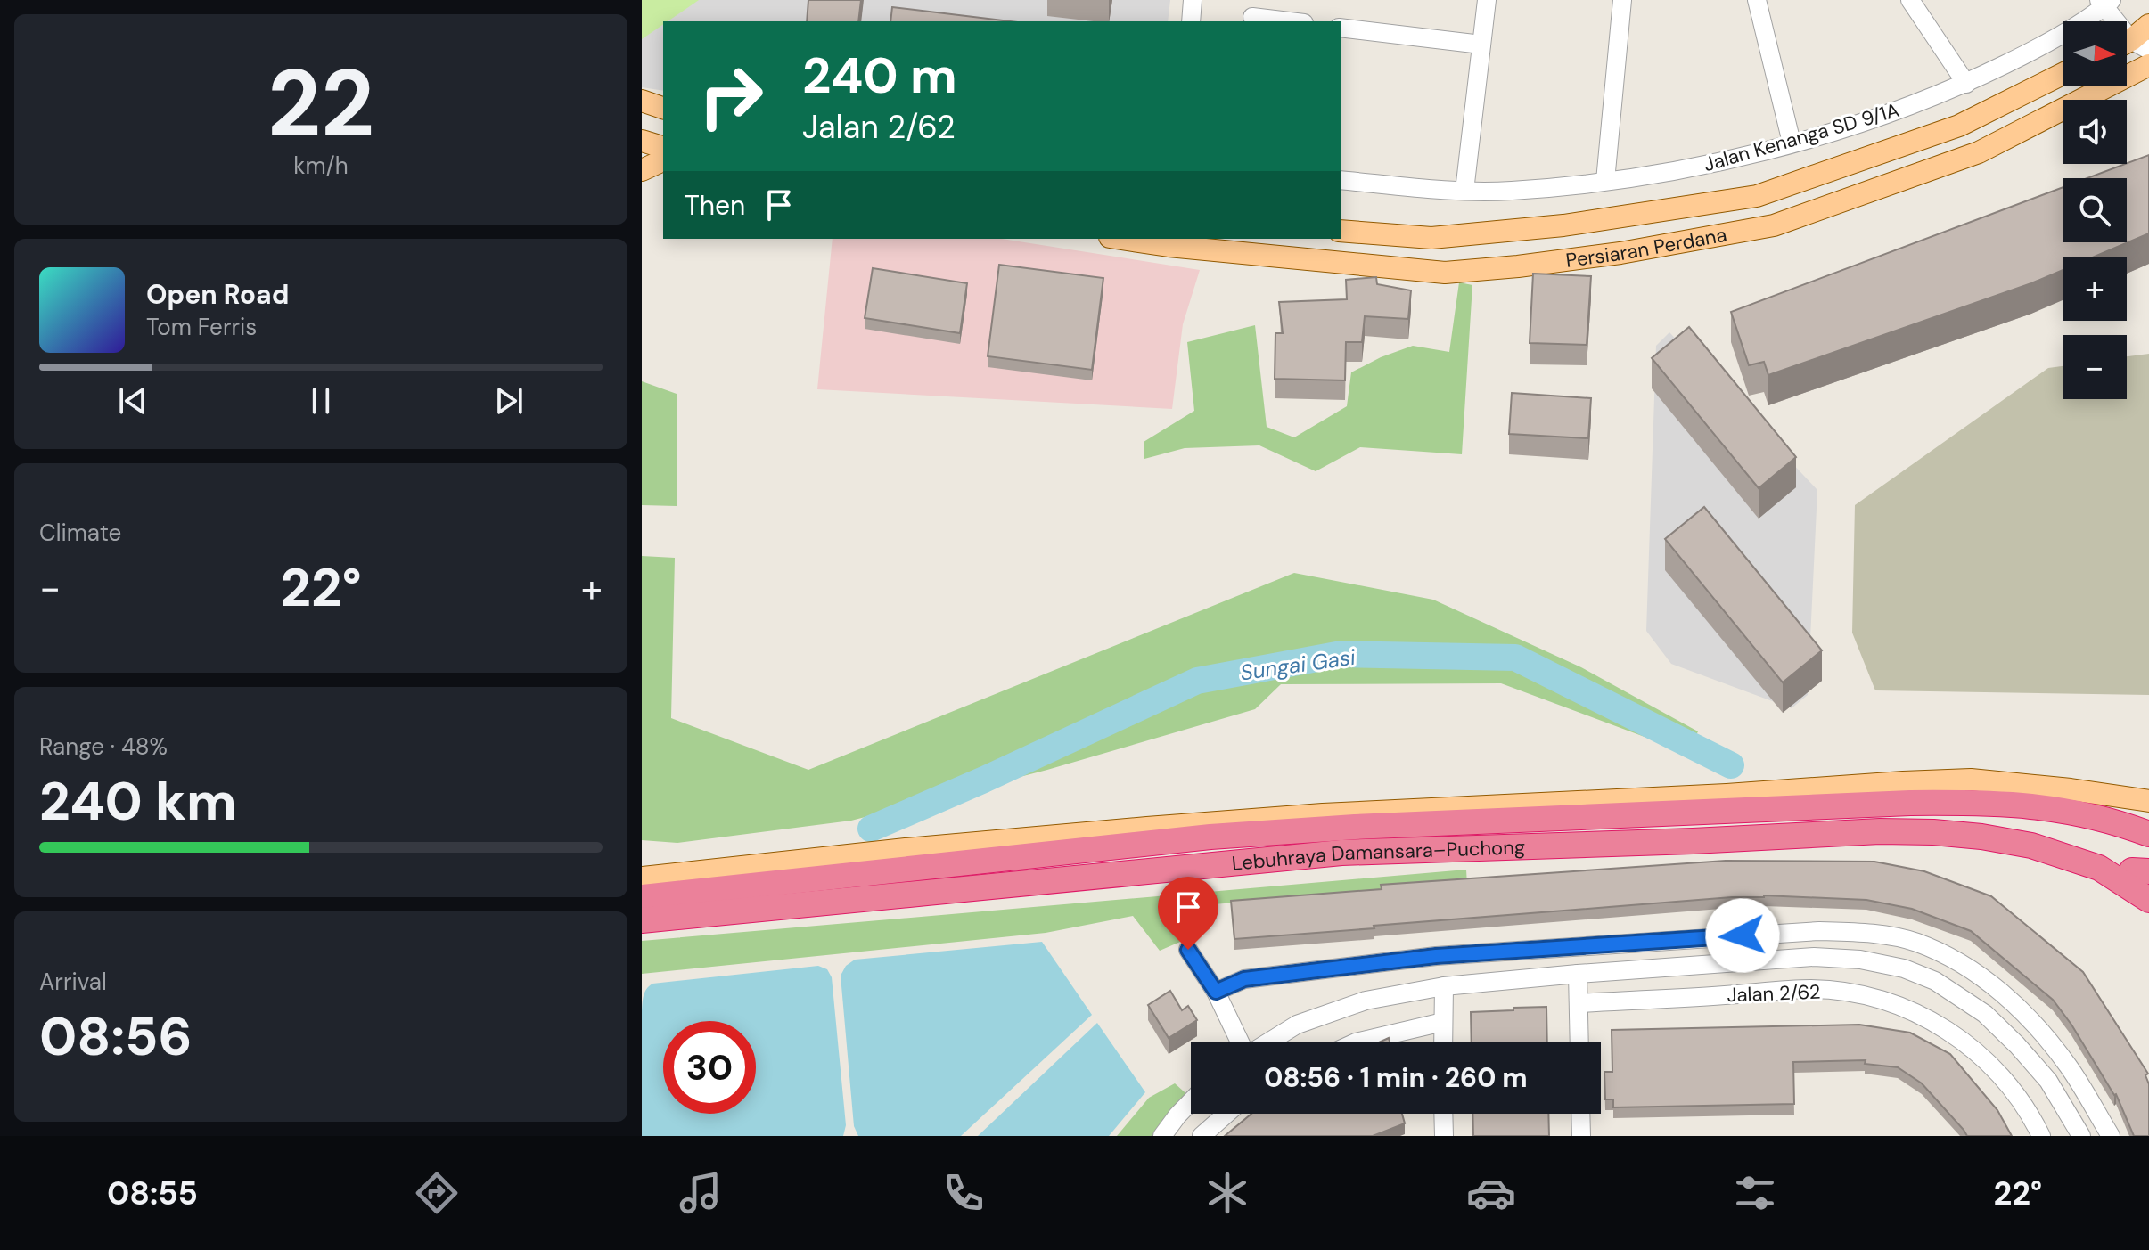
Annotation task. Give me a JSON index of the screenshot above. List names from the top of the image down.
{
  "streets": {
    "highway": ["Lebuhraya Damansara–Puchong"],
    "main road": ["Persiaran Perdana"],
    "street": ["Jalan Kenanga SD 9/1A", "Jalan 2/62"]
  },
  "water": ["Sungai Gasi"],
  "north": "right",
  "page": {
    "tile": [
      ["22", "km/h"],
      "Climate",
      ["Range · 48%", "240 km"],
      ["Arrival", "08:56"]
    ],
    "map_buttons": ["+", "−"],
    "turn": ["240 m", "Jalan 2/62"],
    "then": "Then",
    "song": ["Open Road", "Tom Ferris"],
    "heat": ["−", "22°", "+"],
    "limit": "30",
    "trip": "08:56 · 1 min · 260 m",
    "tabs": ["08:55", "22°"]
  }
}
